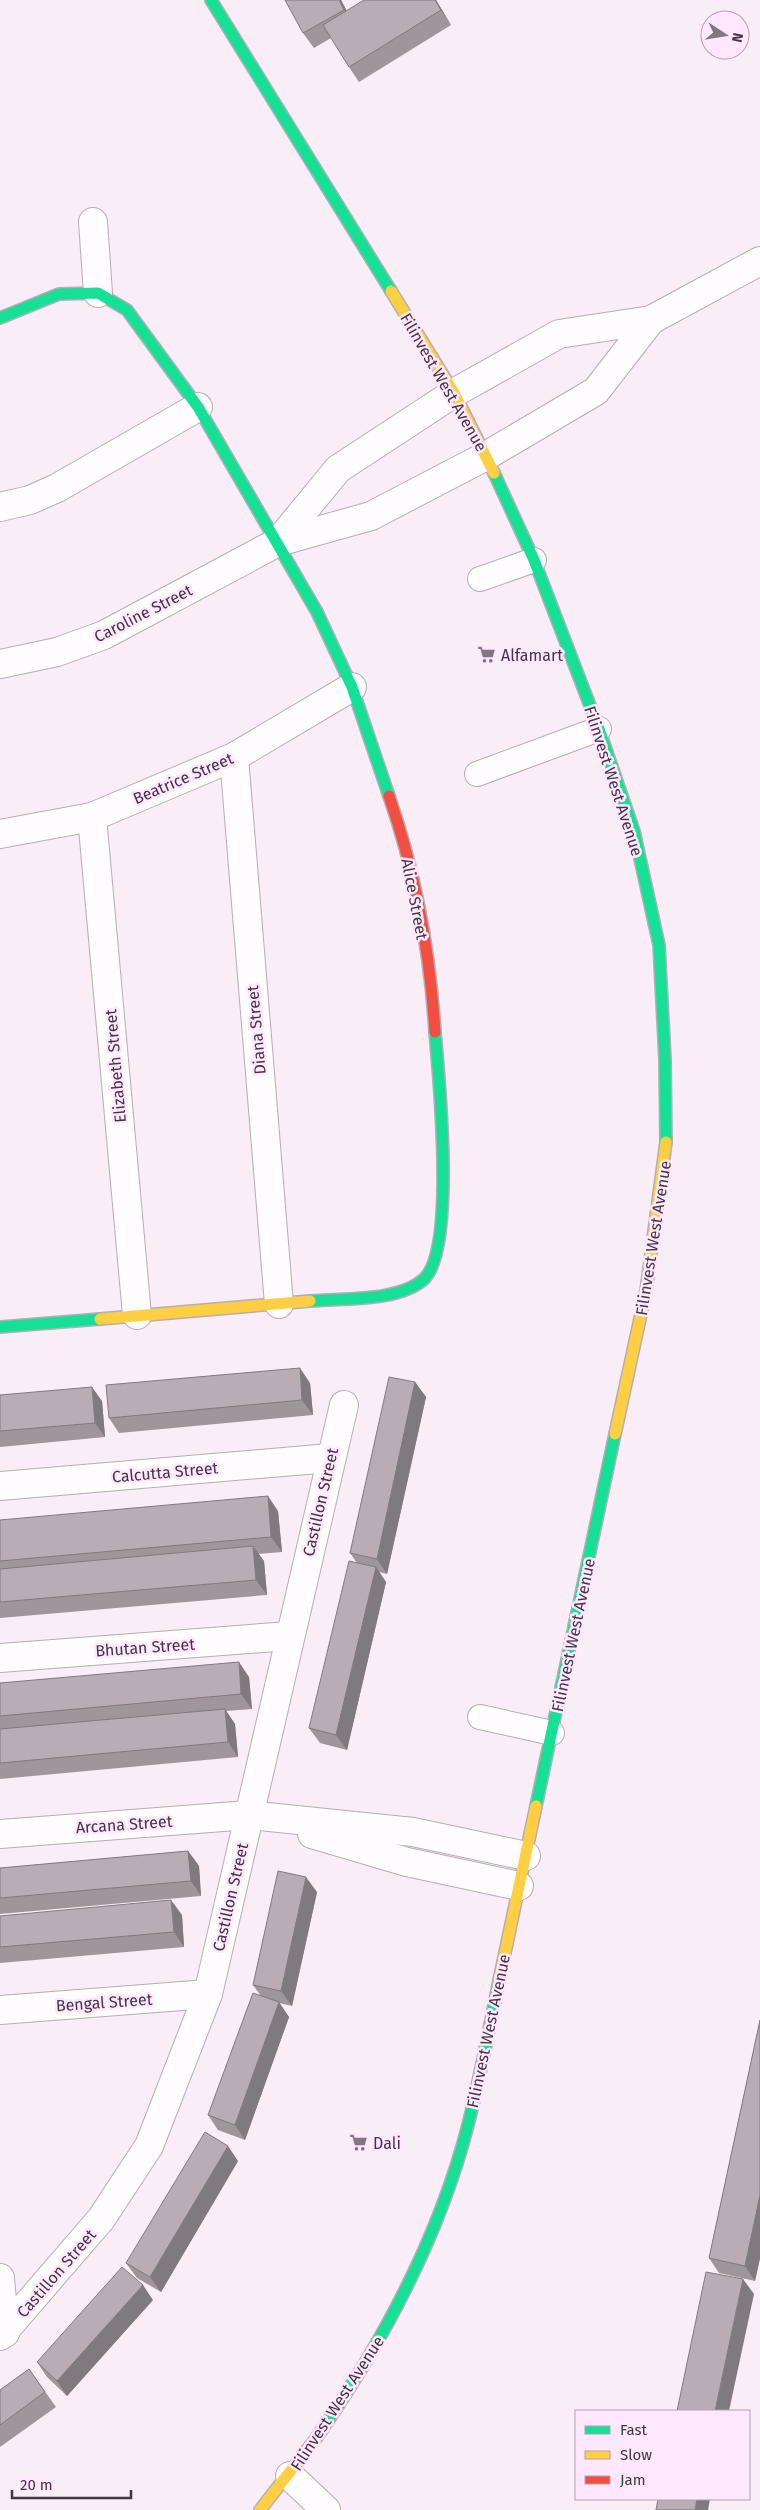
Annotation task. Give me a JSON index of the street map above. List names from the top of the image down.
{
  "streets": {
    "street": [
      "Filinvest West Avenue",
      "Caroline Street",
      "Beatrice Street",
      "Alice Street",
      "Diana Street",
      "Elizabeth Street",
      "Calcutta Street",
      "Castillon Street",
      "Bhutan Street",
      "Arcana Street",
      "Bengal Street"
    ]
  },
  "crossings": [
    ["Caroline Street", "Alice Street"],
    ["Beatrice Street", "Alice Street"],
    ["Beatrice Street", "Diana Street"],
    ["Beatrice Street", "Elizabeth Street"],
    ["Alice Street", "Diana Street"],
    ["Calcutta Street", "Castillon Street"],
    ["Castillon Street", "Bhutan Street"],
    ["Castillon Street", "Arcana Street"],
    ["Castillon Street", "Bengal Street"]
  ],
  "places": {
    "supermarket": ["Alfamart", "Dali"]
  },
  "legend": ["Fast", "Slow", "Jam"],
  "scale_bar": "20 m",
  "north": "right"
}
